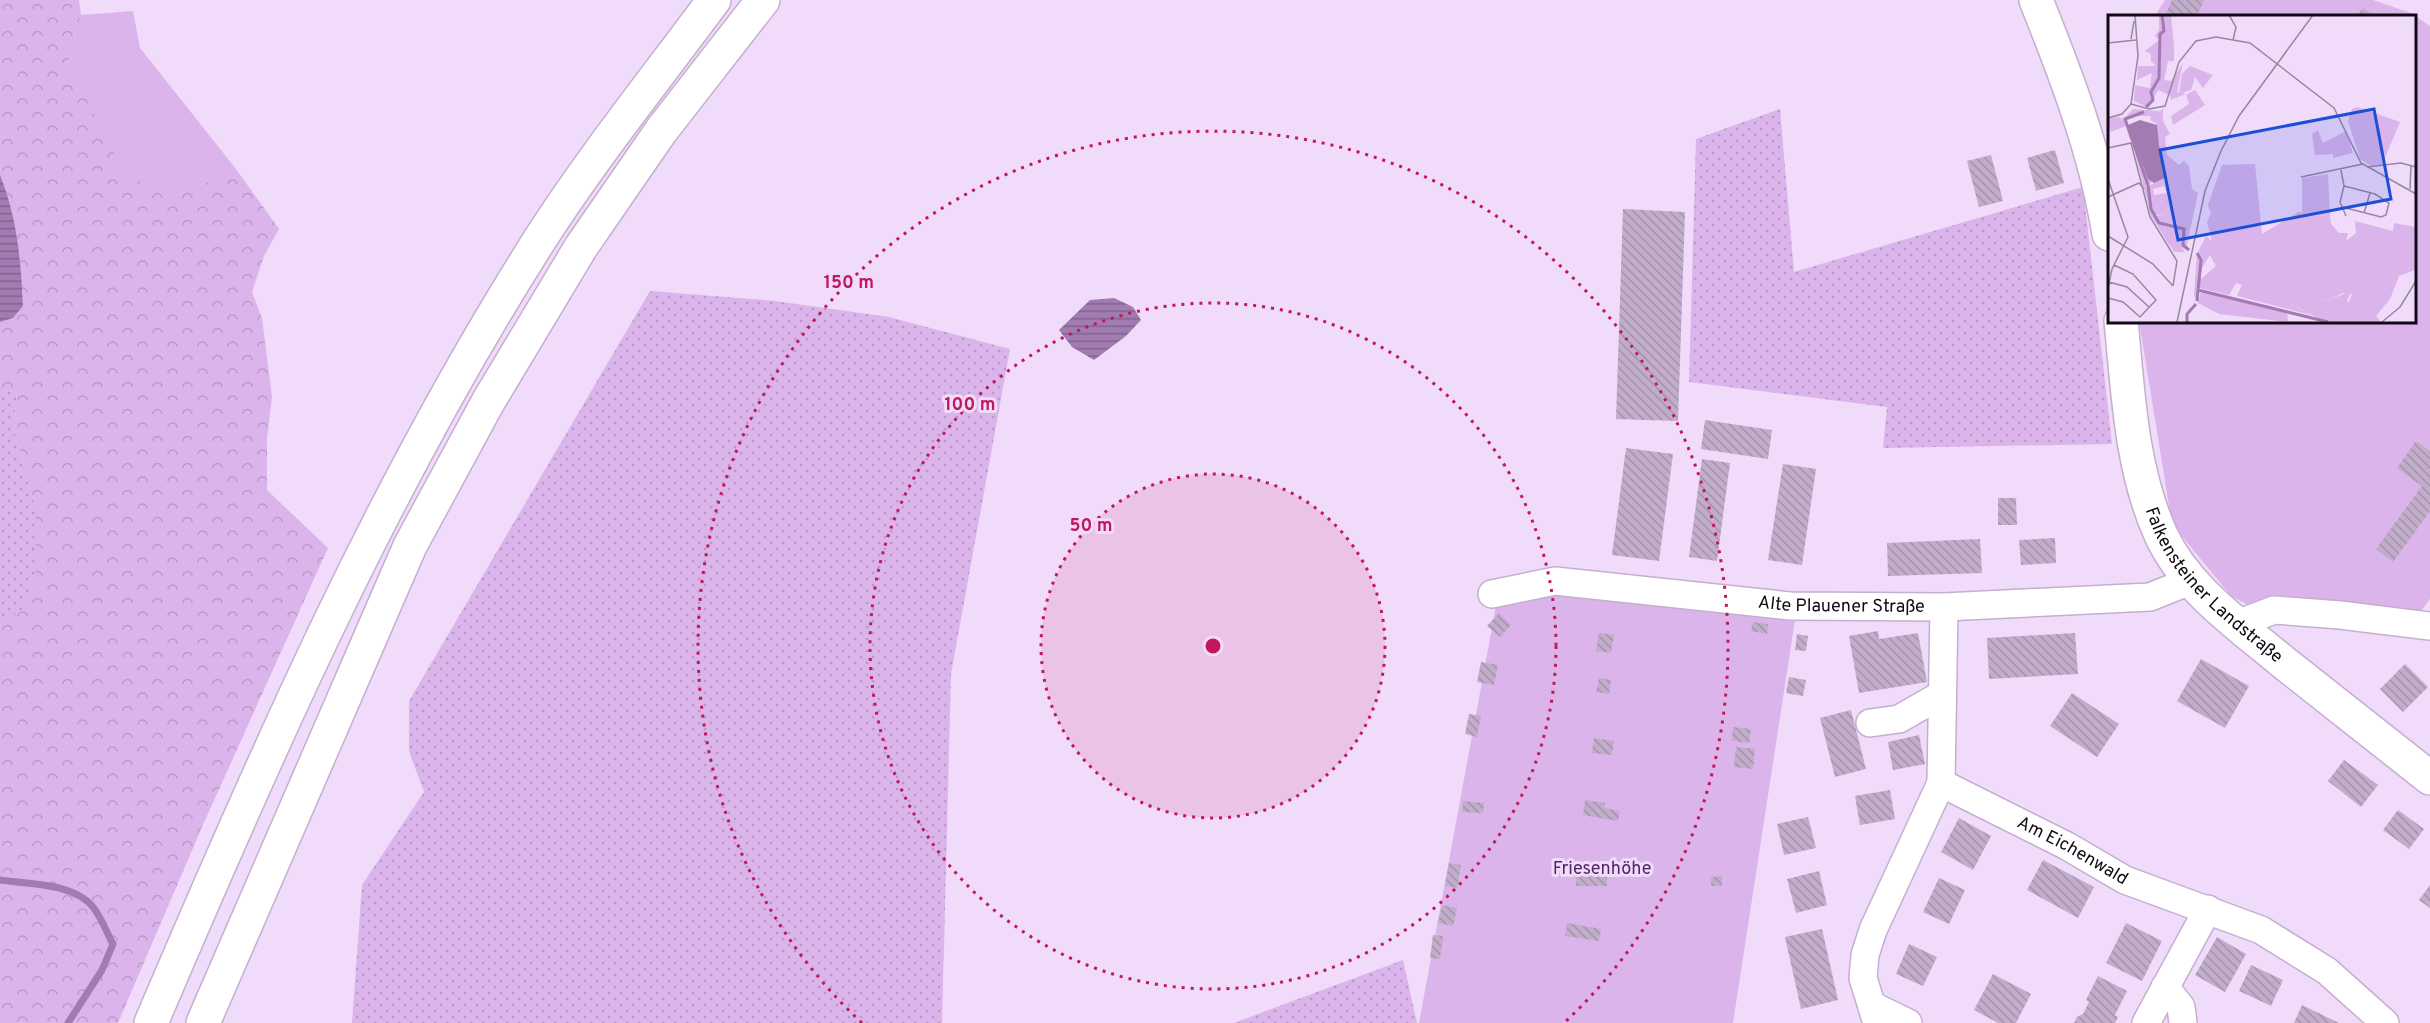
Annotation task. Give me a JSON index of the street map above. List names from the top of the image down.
{
  "streets": {
    "main road": ["Falkensteiner Landstraße"],
    "street": ["Alte Plauener Straße", "Am Eichenwald"]
  },
  "crossings": [
    ["Falkensteiner Landstraße", "Alte Plauener Straße"]
  ],
  "parks": ["Friesenhöhe"],
  "rings": ["150 m", "100 m", "50 m"]
}
